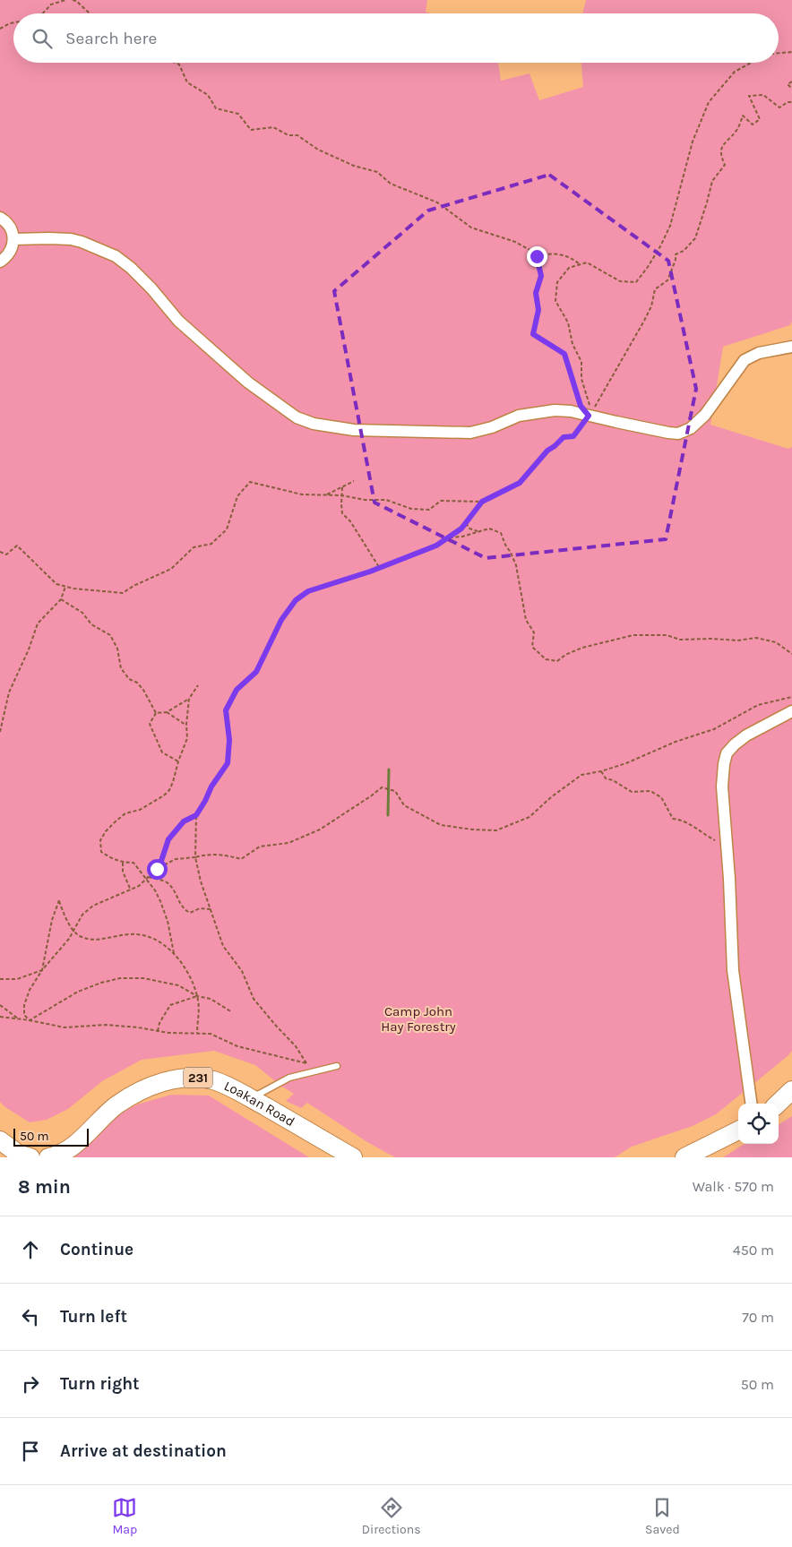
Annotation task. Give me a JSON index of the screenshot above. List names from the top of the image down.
{
  "streets": {
    "main road": ["231", "Loakan Road"]
  },
  "parks": ["Camp John Hay Forestry"],
  "scale_bar": "50 m",
  "page": {
    "search": "Search here",
    "scale": "50 m",
    "heading": ["8 min", "Walk · 570 m"],
    "list": [
      ["Continue", "450 m"],
      ["Turn left", "70 m"],
      ["Turn right", "50 m"],
      "Arrive at destination"
    ],
    "nav": ["Map", "Directions", "Saved"]
  }
}
